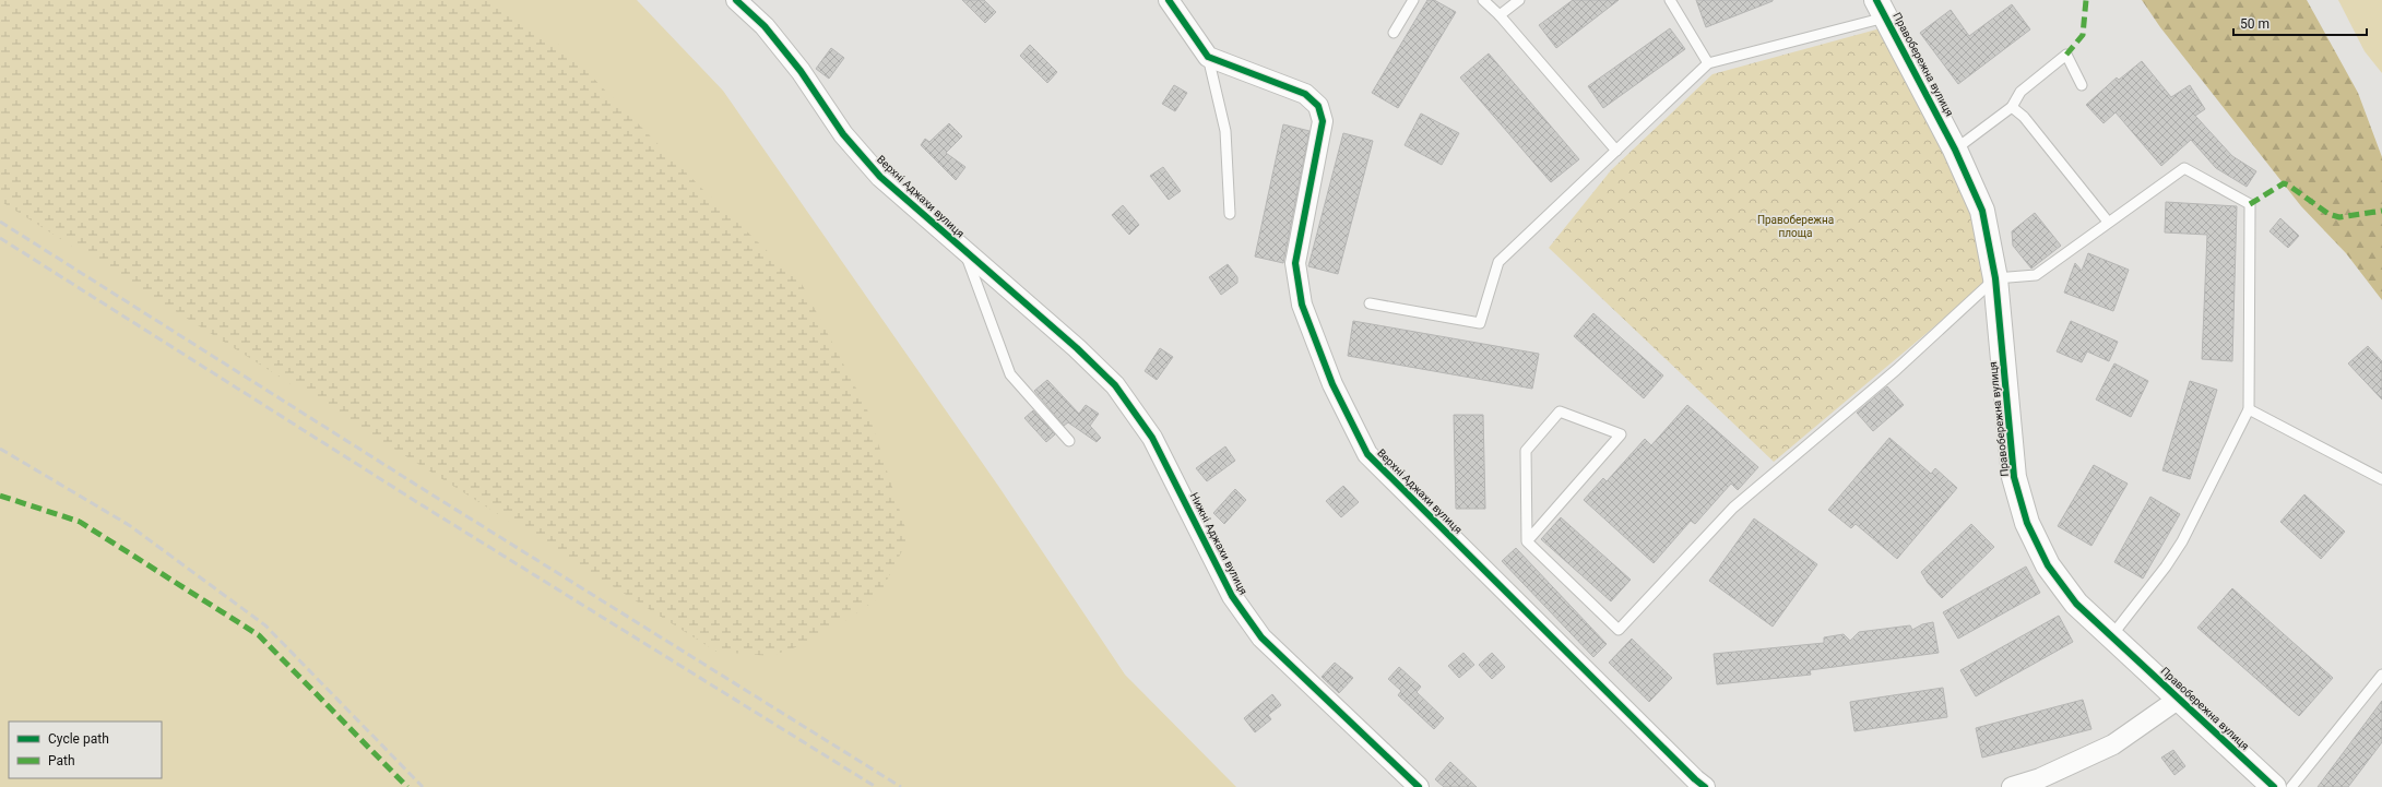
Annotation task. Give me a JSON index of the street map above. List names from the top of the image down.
{
  "streets": {
    "street": ["Правобережна вулиця", "Верхні Аджахи вулиця", "Нижні Аджахи вулиця"]
  },
  "crossings": [
    ["Верхні Аджахи вулиця", "Нижні Аджахи вулиця"]
  ],
  "parks": ["Правобережна площа"],
  "legend": ["Cycle path", "Path"],
  "scale_bar": "50 m"
}
